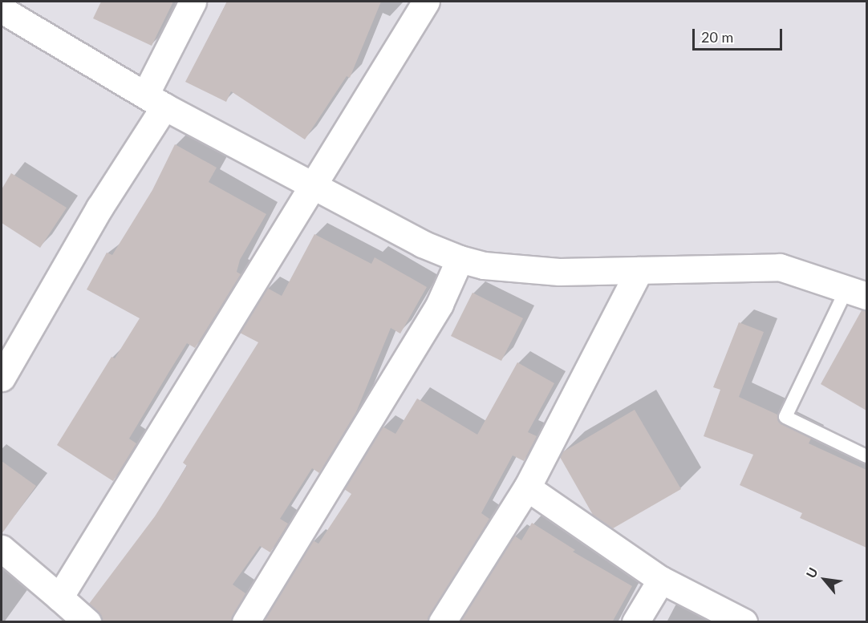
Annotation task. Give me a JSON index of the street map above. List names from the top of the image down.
{
  "scale_bar": "20 m",
  "north": "top left"
}
